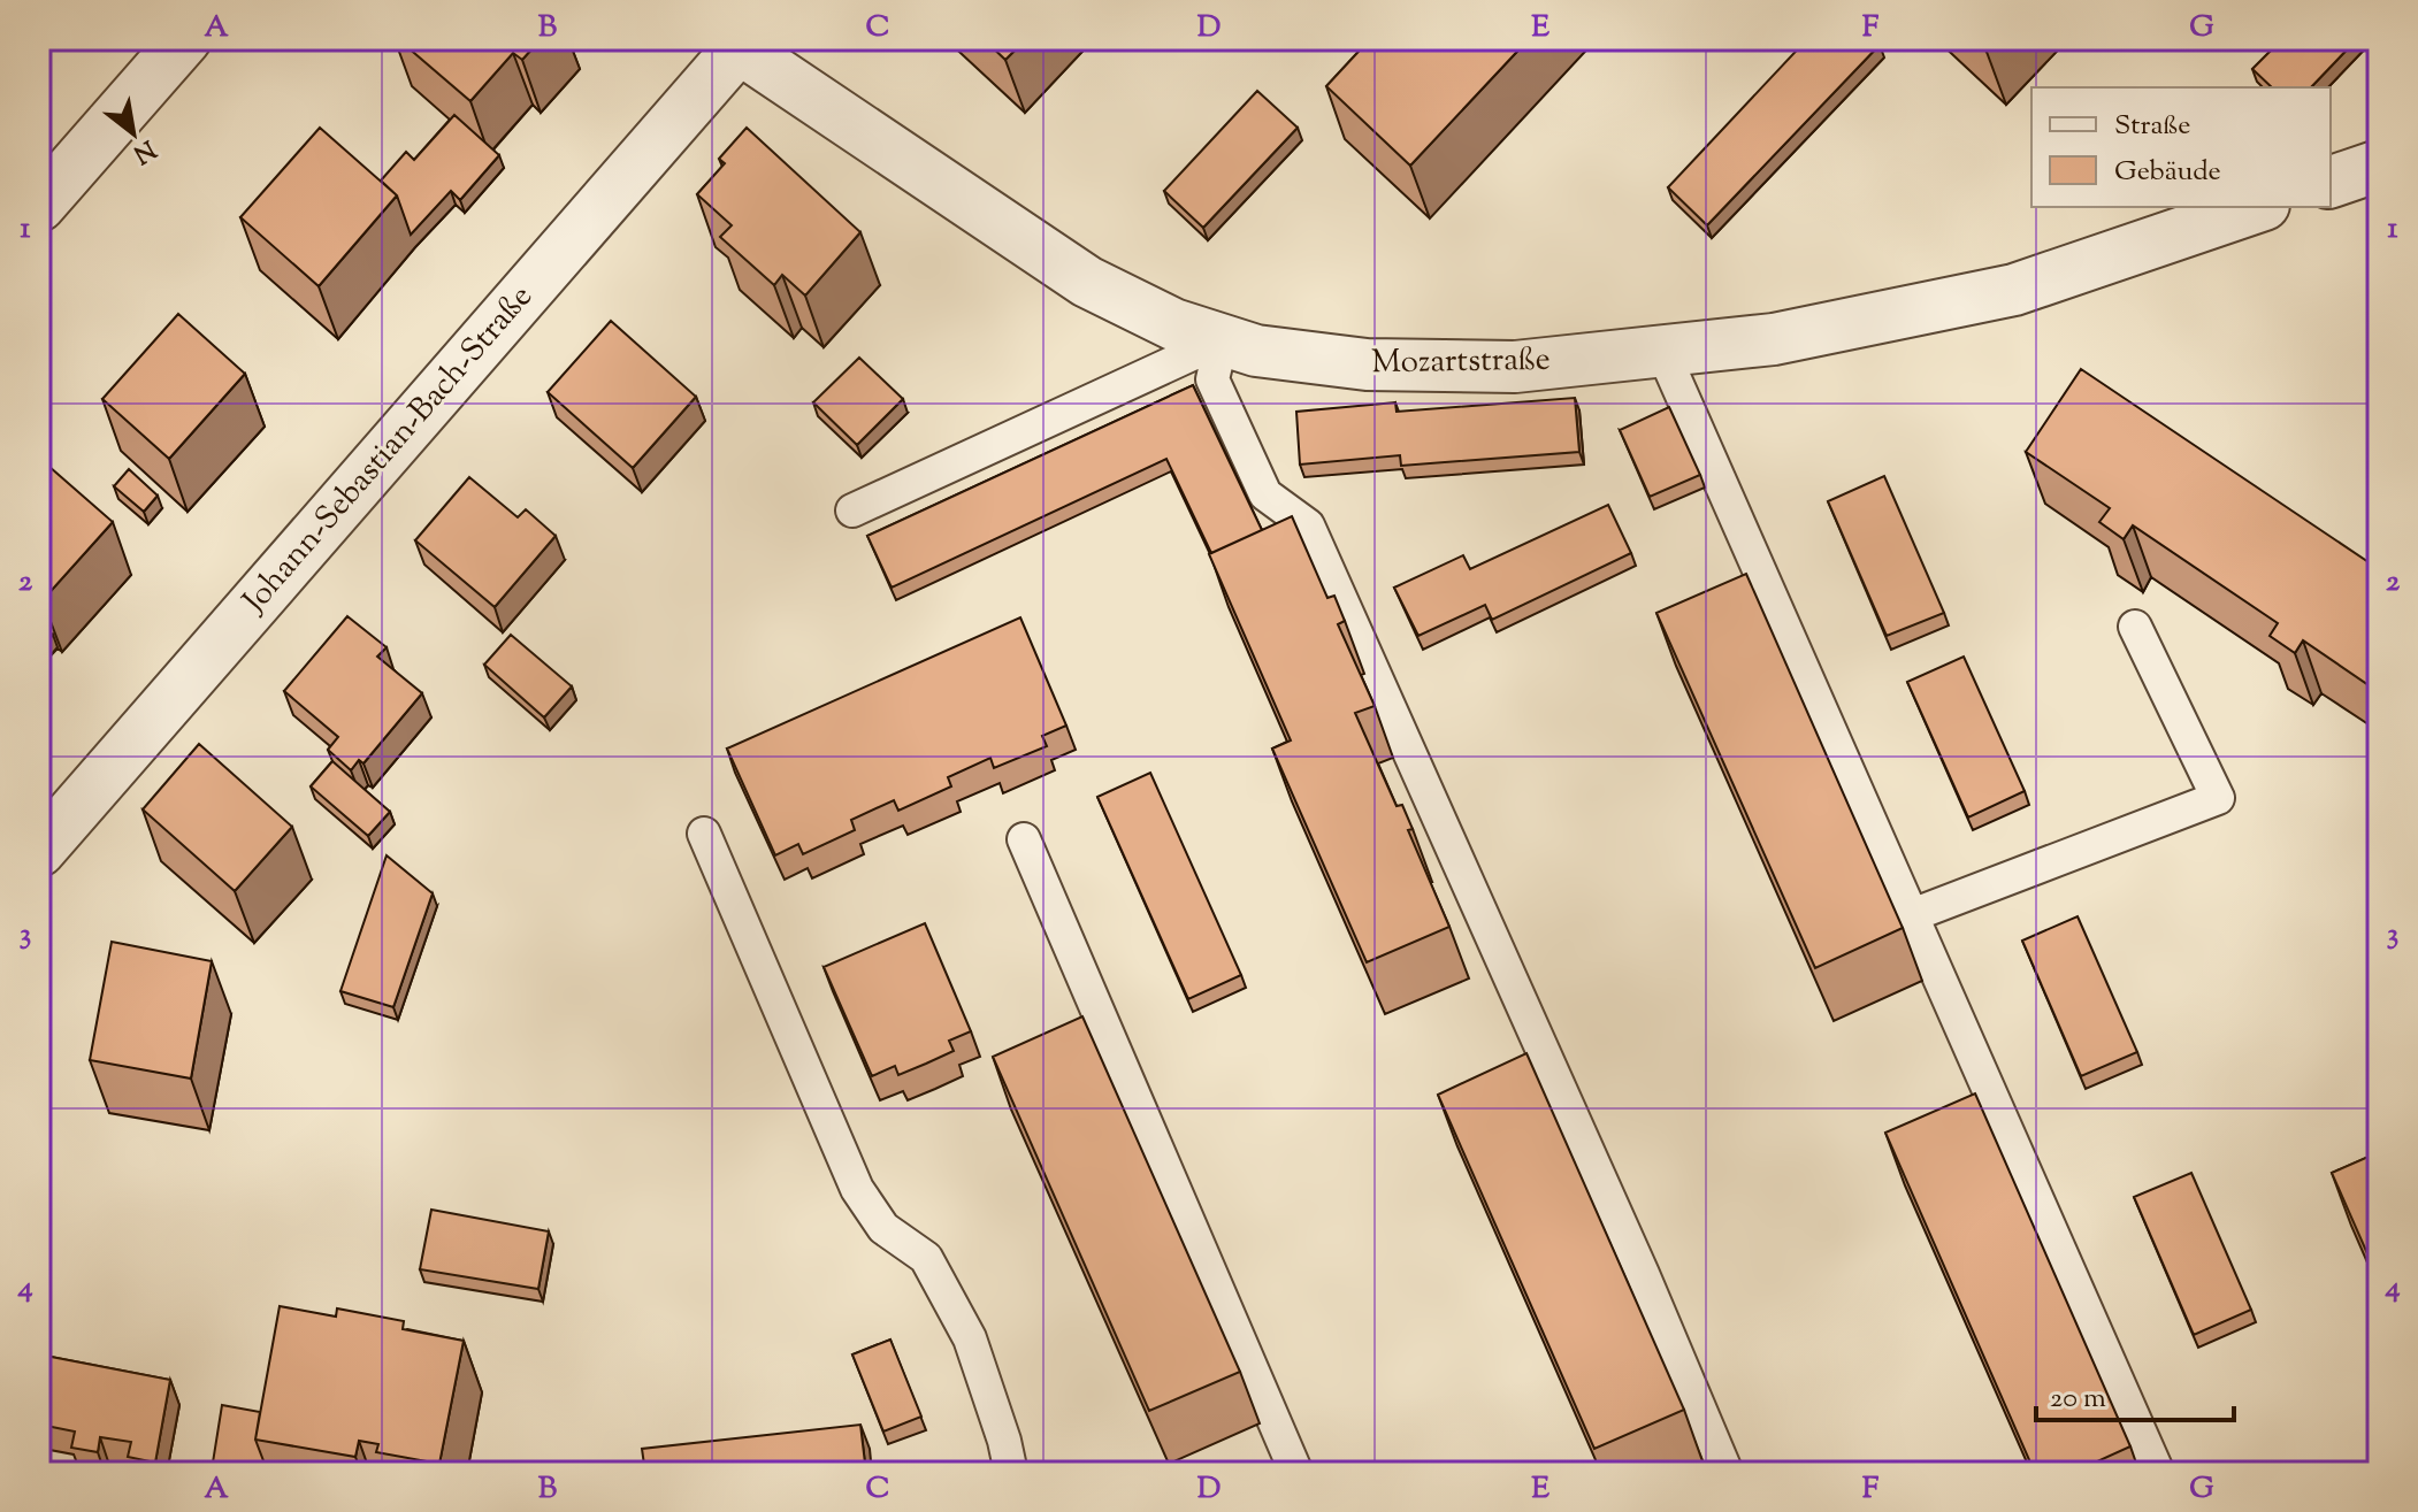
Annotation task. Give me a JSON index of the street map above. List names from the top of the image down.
{
  "streets": {
    "street": ["Mozartstraße", "Johann-Sebastian-Bach-Straße"]
  },
  "crossings": [
    ["Mozartstraße", "Johann-Sebastian-Bach-Straße"]
  ],
  "legend": ["Straße", "Gebäude"],
  "scale_bar": "20 m",
  "north": "bottom right",
  "grid": {
    "columns": [
      "A",
      "B",
      "C",
      "D",
      "E",
      "F",
      "G"
    ],
    "rows": [
      "1",
      "2",
      "3",
      "4"
    ]
  }
}
